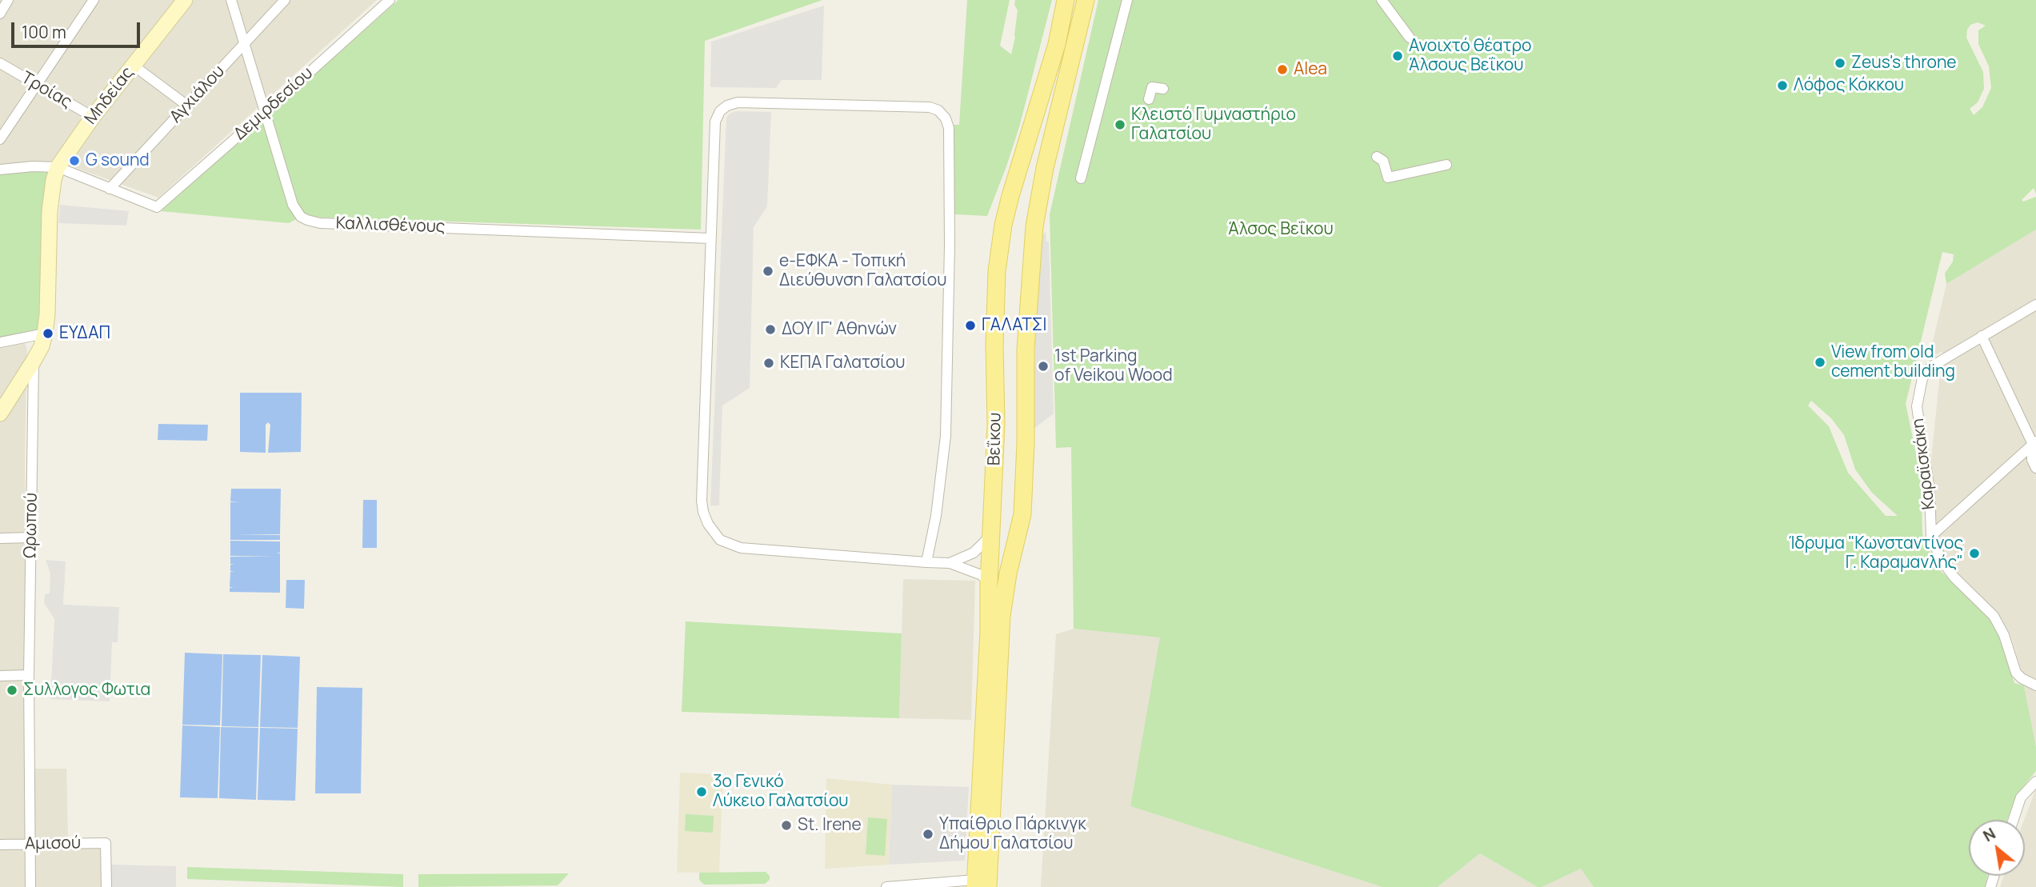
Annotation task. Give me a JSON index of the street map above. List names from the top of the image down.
{
  "streets": {
    "main road": ["Βεΐκου"],
    "street": [
      "Τροίας",
      "Αγχιάλου",
      "Μηδείας",
      "Δεμιρδεσίου",
      "Καλλισθένους",
      "Καραϊσκάκη",
      "Ωρωπού",
      "Αμισού"
    ]
  },
  "crossings": [
    ["Τροίας", "Μηδείας"],
    ["Αγχιάλου", "Δεμιρδεσίου"],
    ["Αγχιάλου", "Καλλισθένους"],
    ["Μηδείας", "Ωρωπού"],
    ["Δεμιρδεσίου", "Καλλισθένους"],
    ["Ωρωπού", "Αμισού"]
  ],
  "parks": ["Άλσος Βεΐκου"],
  "places": [
    "Ανοιχτό θέατρο Άλσους Βεΐκου",
    "Zeus's throne",
    "Alea",
    "Λόφος Κόκκου",
    "Κλειστό Γυμναστήριο Γαλατσίου",
    "G sound",
    "e-ΕΦΚΑ - Τοπική Διεύθυνση Γαλατσίου",
    "ΓΑΛΑΤΣΙ",
    "ΔΟΥ ΙΓ' Αθηνών",
    "ΕΥΔΑΠ",
    "View from old cement building",
    "ΚΕΠΑ Γαλατσίου",
    "1st Parking of Veikou Wood",
    "Ίδρυμα \"Κωνσταντίνος Γ. Καραμανλής\"",
    "Συλλογος Φωτια",
    "3ο Γενικό Λύκειο Γαλατσίου",
    "St. Irene",
    "Υπαίθριο Πάρκινγκ Δήμου Γαλατσίου"
  ],
  "scale_bar": "100 m",
  "north": "top left"
}
